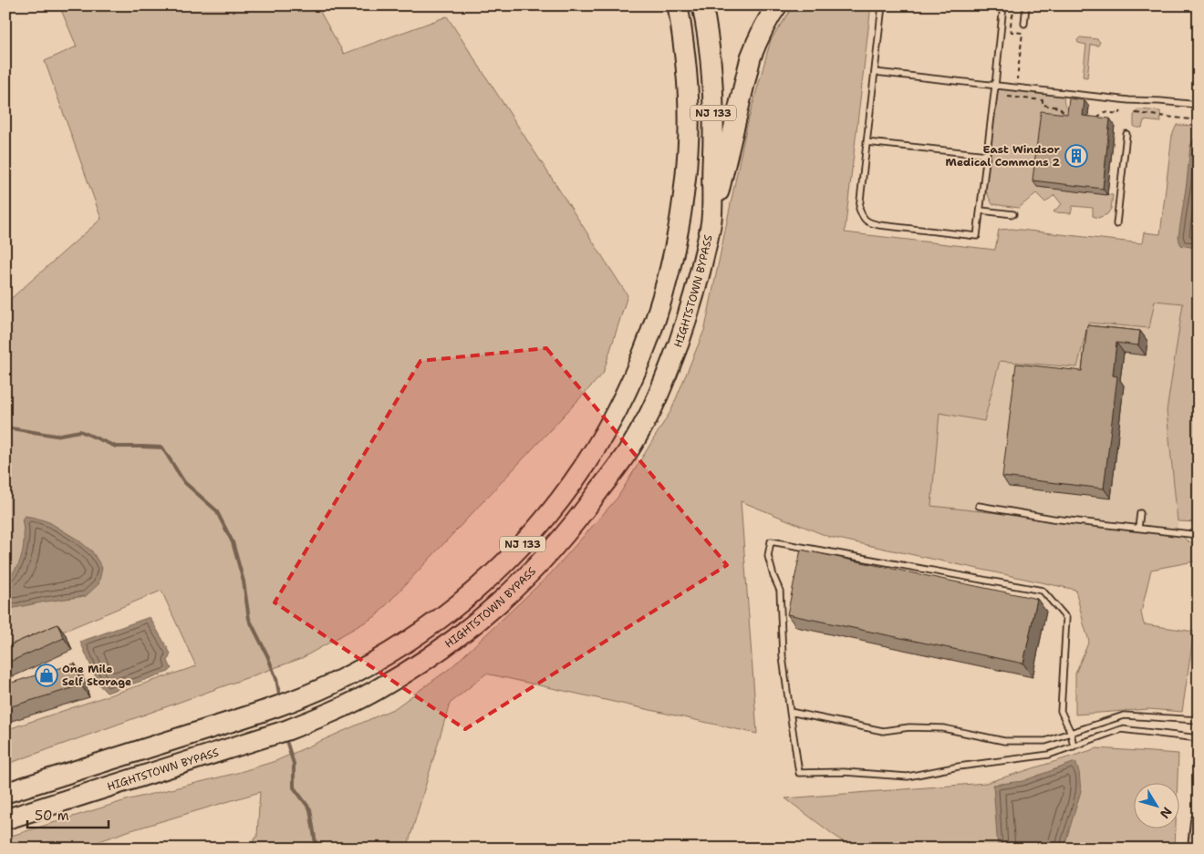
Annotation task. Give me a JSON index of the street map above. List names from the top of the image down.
{
  "streets": {
    "highway": ["NJ 133", "HIGHTSTOWN BYPASS"]
  },
  "places": {
    "building": ["East Windsor Medical Commons 2"],
    "shop": ["One Mile Self Storage"]
  },
  "scale_bar": "50 m",
  "north": "bottom right"
}
